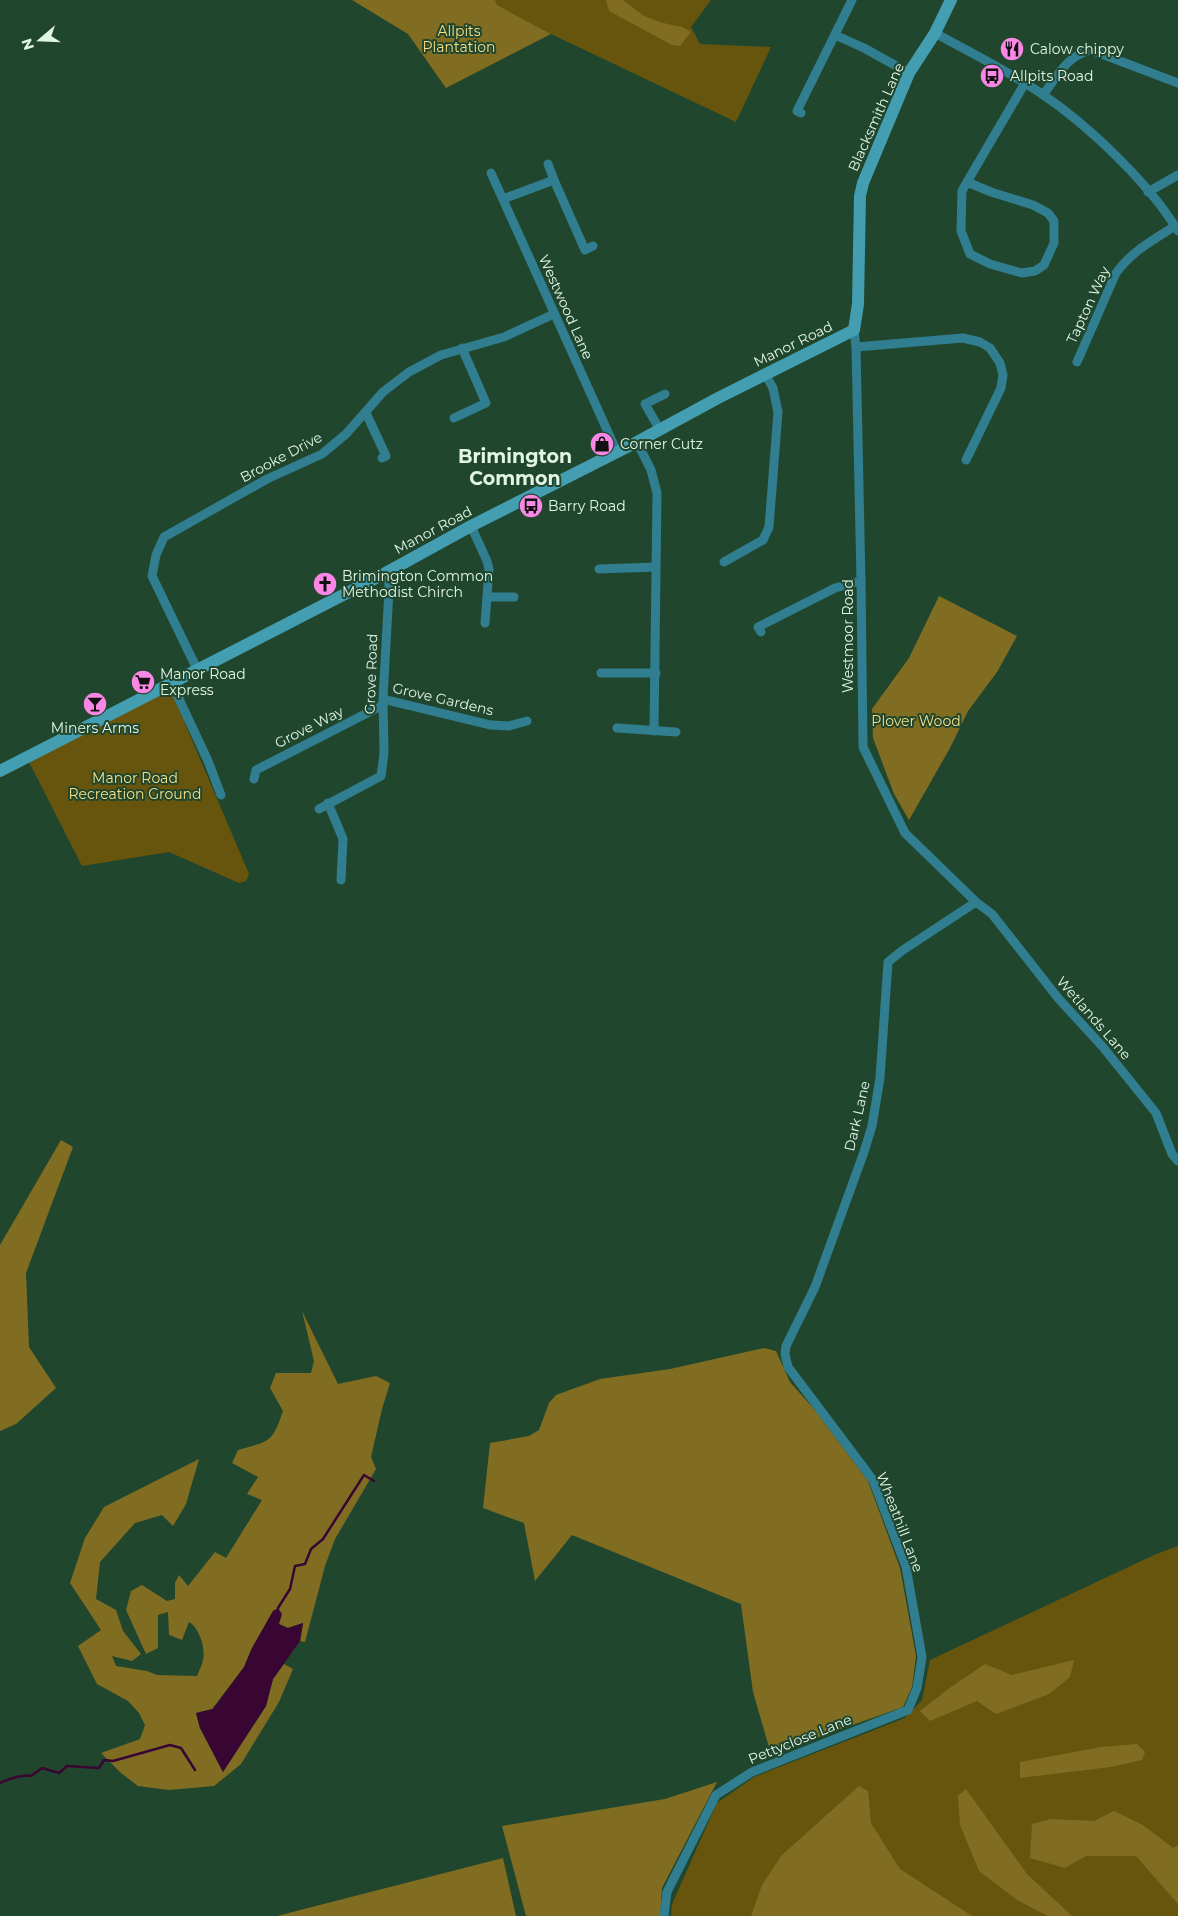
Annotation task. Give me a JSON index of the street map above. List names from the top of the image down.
{
  "streets": {
    "street": [
      "Blacksmith Lane",
      "Tapton Way",
      "Westwood Lane",
      "Manor Road",
      "Brooke Drive",
      "Westmoor Road",
      "Grove Road",
      "Grove Gardens",
      "Grove Way",
      "Wetlands Lane",
      "Dark Lane",
      "Wheathill Lane",
      "Pettyclose Lane"
    ]
  },
  "crossings": [
    ["Blacksmith Lane", "Manor Road"],
    ["Blacksmith Lane", "Westmoor Road"],
    ["Westwood Lane", "Manor Road"],
    ["Westwood Lane", "Brooke Drive"],
    ["Manor Road", "Brooke Drive"],
    ["Manor Road", "Westmoor Road"],
    ["Manor Road", "Grove Road"],
    ["Westmoor Road", "Wetlands Lane"],
    ["Westmoor Road", "Dark Lane"],
    ["Grove Road", "Grove Gardens"],
    ["Grove Road", "Grove Way"],
    ["Grove Gardens", "Grove Way"],
    ["Wetlands Lane", "Dark Lane"],
    ["Dark Lane", "Wheathill Lane"],
    ["Wheathill Lane", "Pettyclose Lane"]
  ],
  "districts": ["Brimington Common"],
  "parks": ["Allpits Plantation", "Plover Wood", "Manor Road Recreation Ground"],
  "places": {
    "restaurant": ["Calow chippy"],
    "bus stop": ["Allpits Road", "Barry Road"],
    "shop": ["Corner Cutz"],
    "church": ["Brimington Common Methodist Chirch"],
    "supermarket": ["Manor Road Express"],
    "bar": ["Miners Arms"]
  },
  "north": "left"
}
